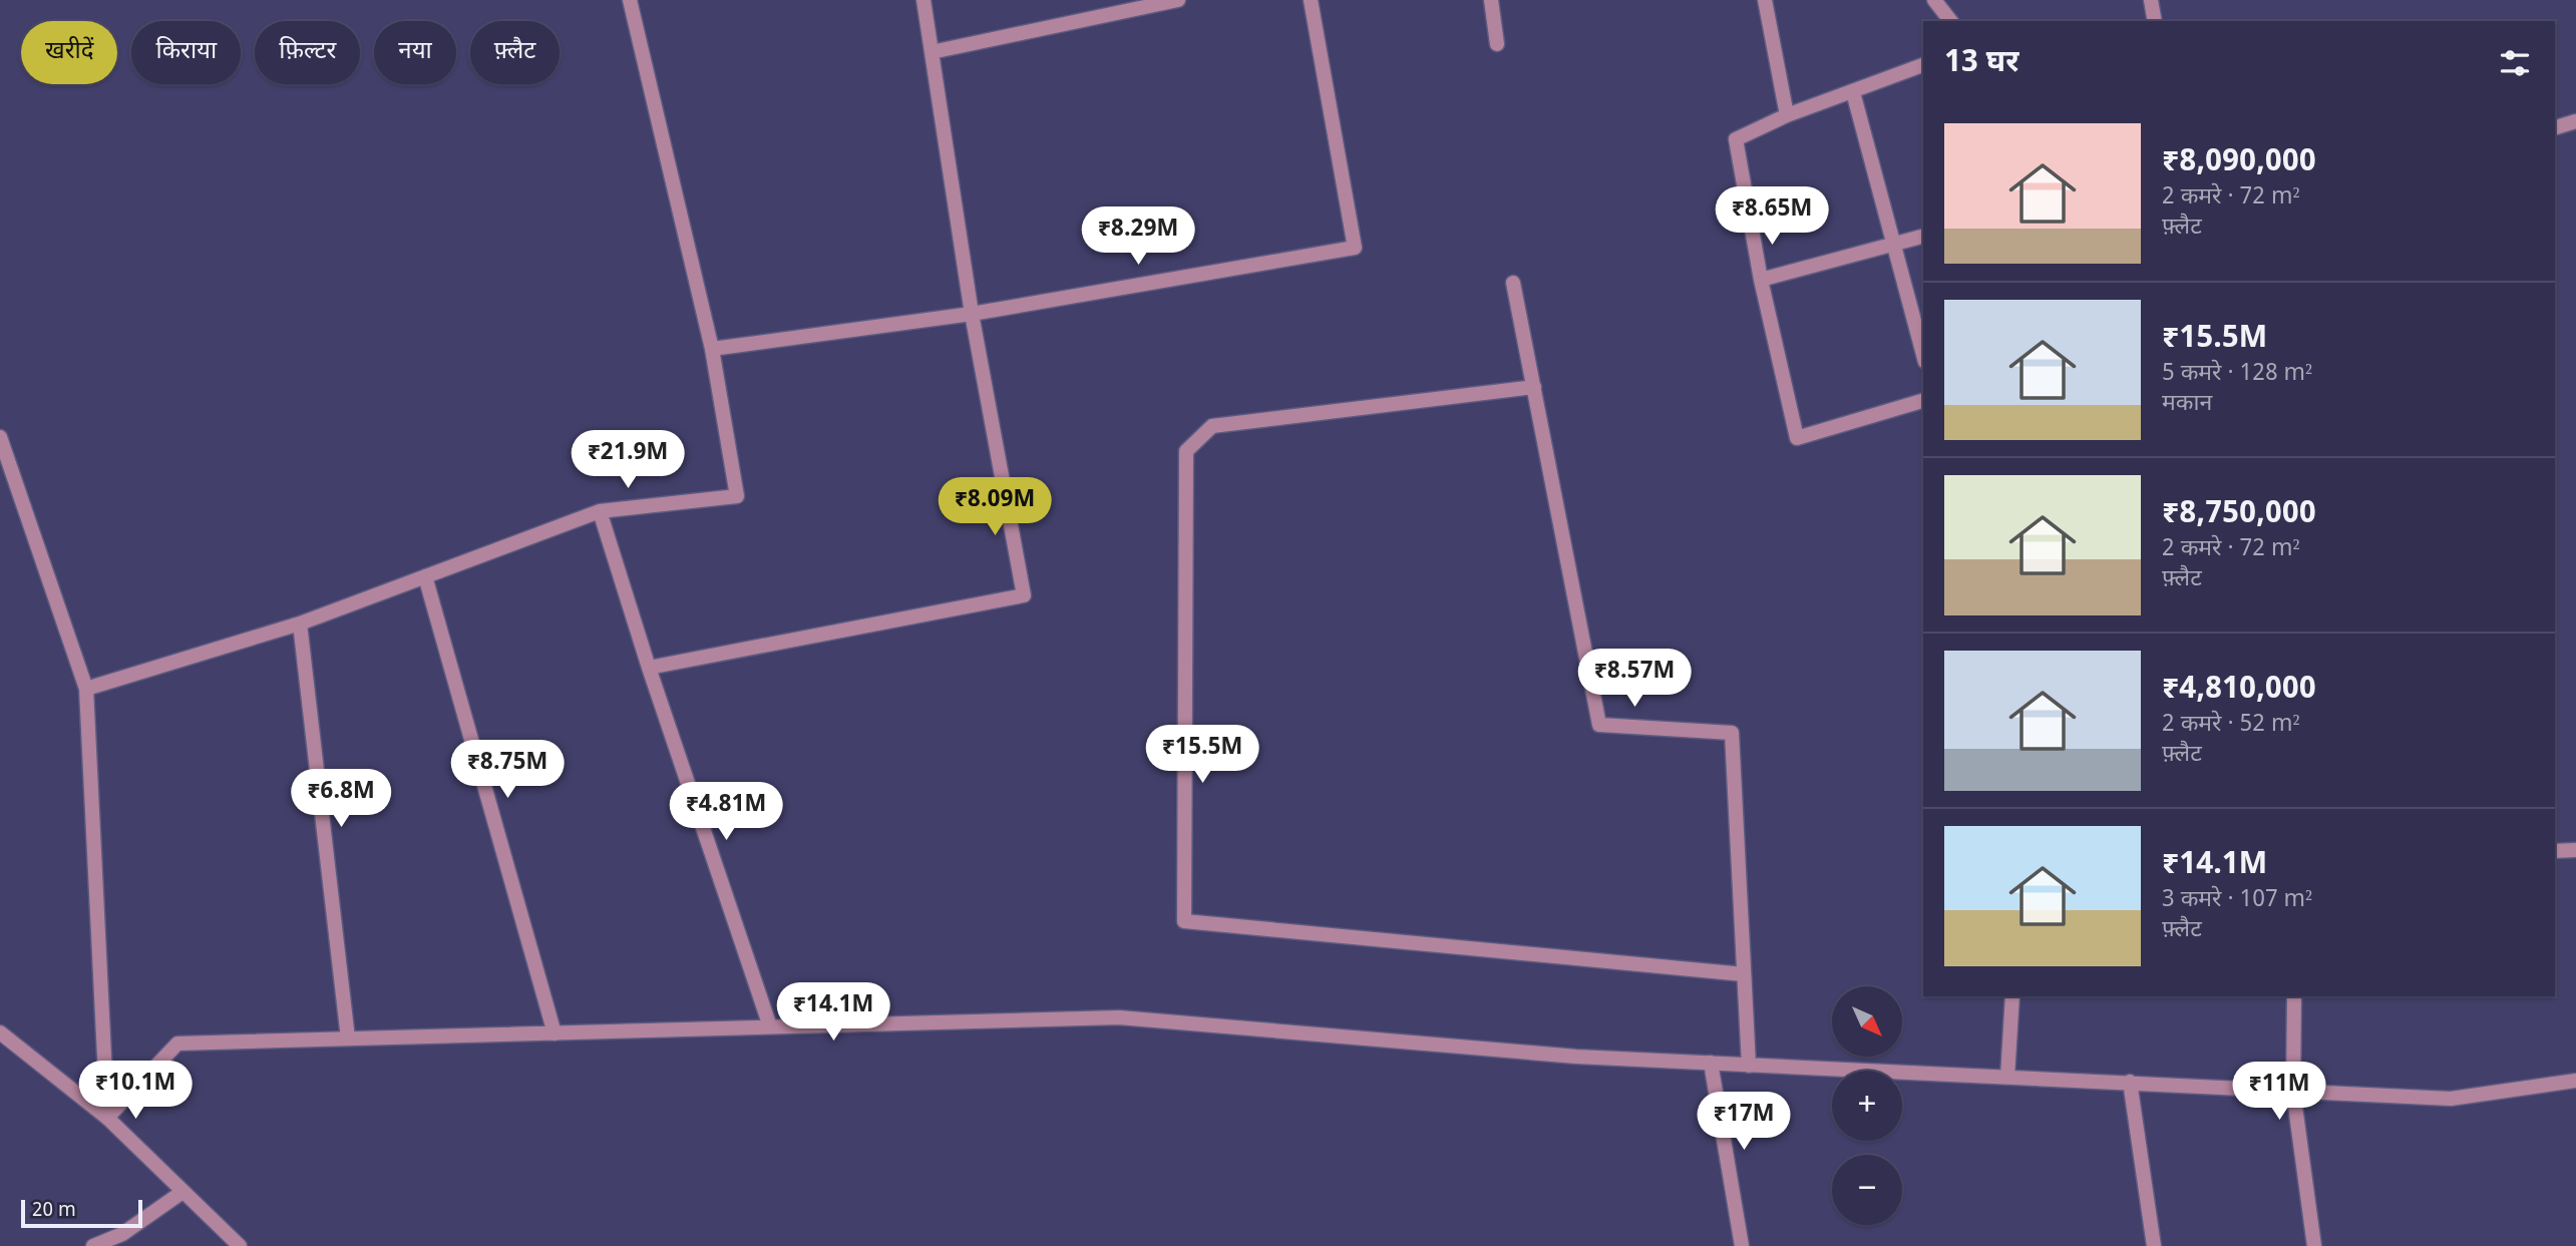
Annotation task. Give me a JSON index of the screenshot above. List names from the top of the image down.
{
  "scale_bar": "20 m",
  "north": "bottom right",
  "page": {
    "chip": [
      "खरीदें",
      "किराया",
      "फ़िल्टर",
      "नया",
      "फ़्लैट"
    ],
    "heading": "13 घर",
    "list": [
      {
        "name": "₹8,090,000",
        "note": "2 कमरे · 72 m² · फ़्लैट"
      },
      {
        "name": "₹15.5M",
        "note": "5 कमरे · 128 m² · मकान"
      },
      {
        "name": "₹8,750,000",
        "note": "2 कमरे · 72 m² · फ़्लैट"
      },
      {
        "name": "₹4,810,000",
        "note": "2 कमरे · 52 m² · फ़्लैट"
      },
      {
        "name": "₹14.1M",
        "note": "3 कमरे · 107 m² · फ़्लैट"
      }
    ],
    "price": [
      "₹8.65M",
      "₹8.29M",
      "₹21.9M",
      "₹8.09M",
      "₹8.57M",
      "₹15.5M",
      "₹8.75M",
      "₹6.8M",
      "₹4.81M",
      "₹14.1M",
      "₹10.1M",
      "₹11M",
      "₹17M"
    ],
    "map_buttons": ["+", "−"],
    "scale": "20 m"
  }
}
